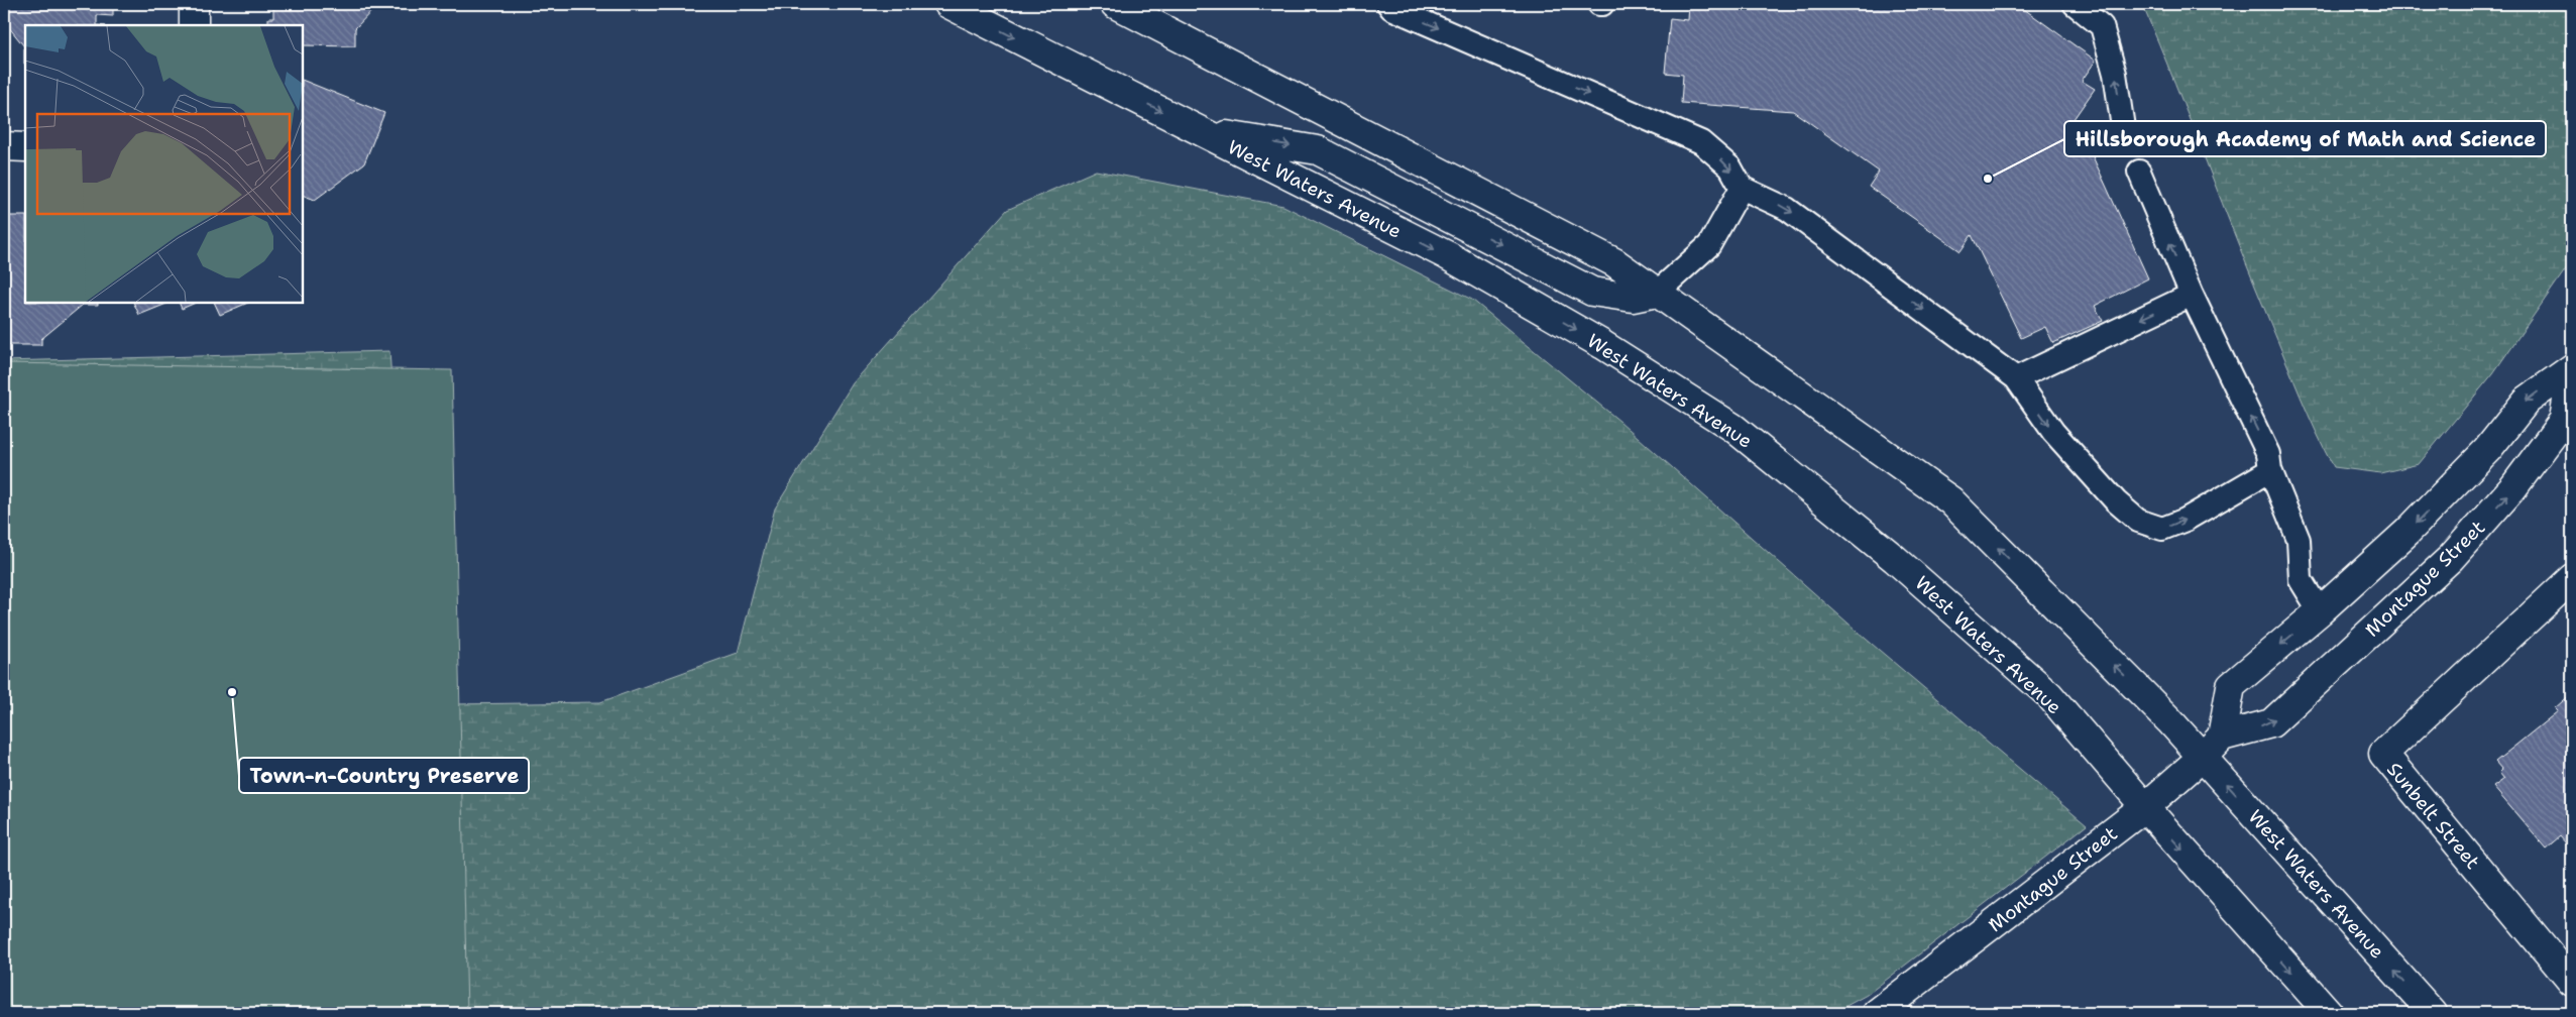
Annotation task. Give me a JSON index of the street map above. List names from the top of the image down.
{
  "streets": {
    "street": ["West Waters Avenue", "Montague Street", "Sunbelt Street"]
  },
  "crossings": [
    ["West Waters Avenue", "Montague Street"]
  ],
  "places": ["Hillsborough Academy of Math and Science", "Town-n-Country Preserve"]
}
